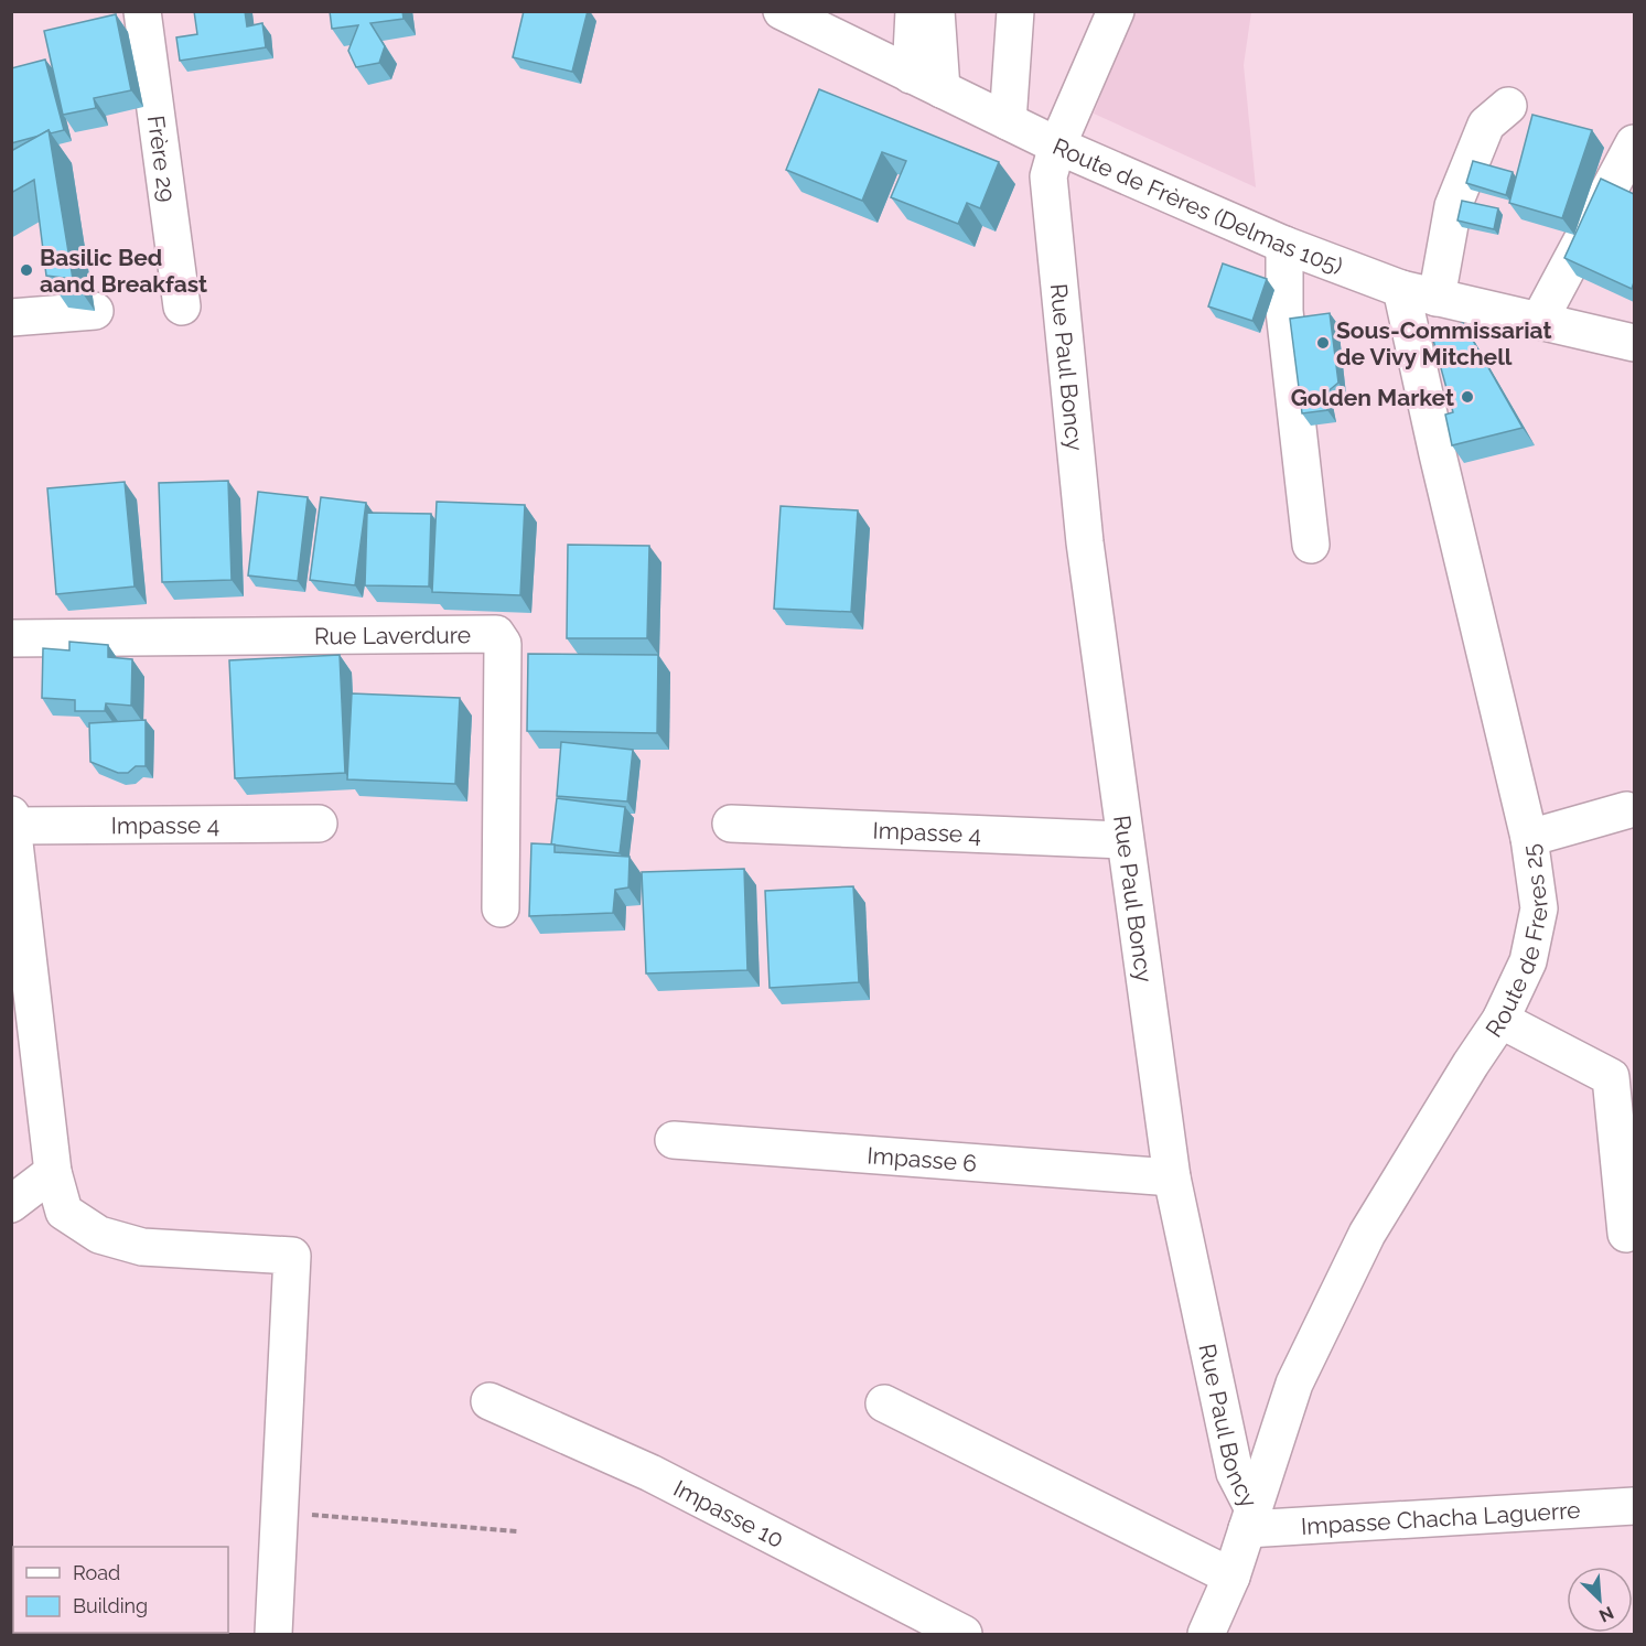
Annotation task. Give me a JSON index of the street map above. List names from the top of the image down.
{
  "streets": {
    "street": [
      "Frère 29",
      "Route de Frères (Delmas 105)",
      "Rue Paul Boncy",
      "Rue Laverdure",
      "Impasse 4",
      "Route de Freres 25",
      "Impasse 6",
      "Impasse 10",
      "Impasse Chacha Laguerre"
    ]
  },
  "crossings": [
    ["Route de Frères (Delmas 105)", "Rue Paul Boncy"],
    ["Route de Frères (Delmas 105)", "Route de Freres 25"],
    ["Rue Paul Boncy", "Impasse 4"],
    ["Rue Paul Boncy", "Route de Freres 25"],
    ["Rue Paul Boncy", "Impasse 6"],
    ["Rue Paul Boncy", "Impasse Chacha Laguerre"],
    ["Route de Freres 25", "Impasse Chacha Laguerre"]
  ],
  "places": ["Basilic Bed aand Breakfast", "Sous-Commissariat de Vivy Mitchell", "Golden Market"],
  "legend": ["Road", "Building"],
  "north": "bottom right"
}
